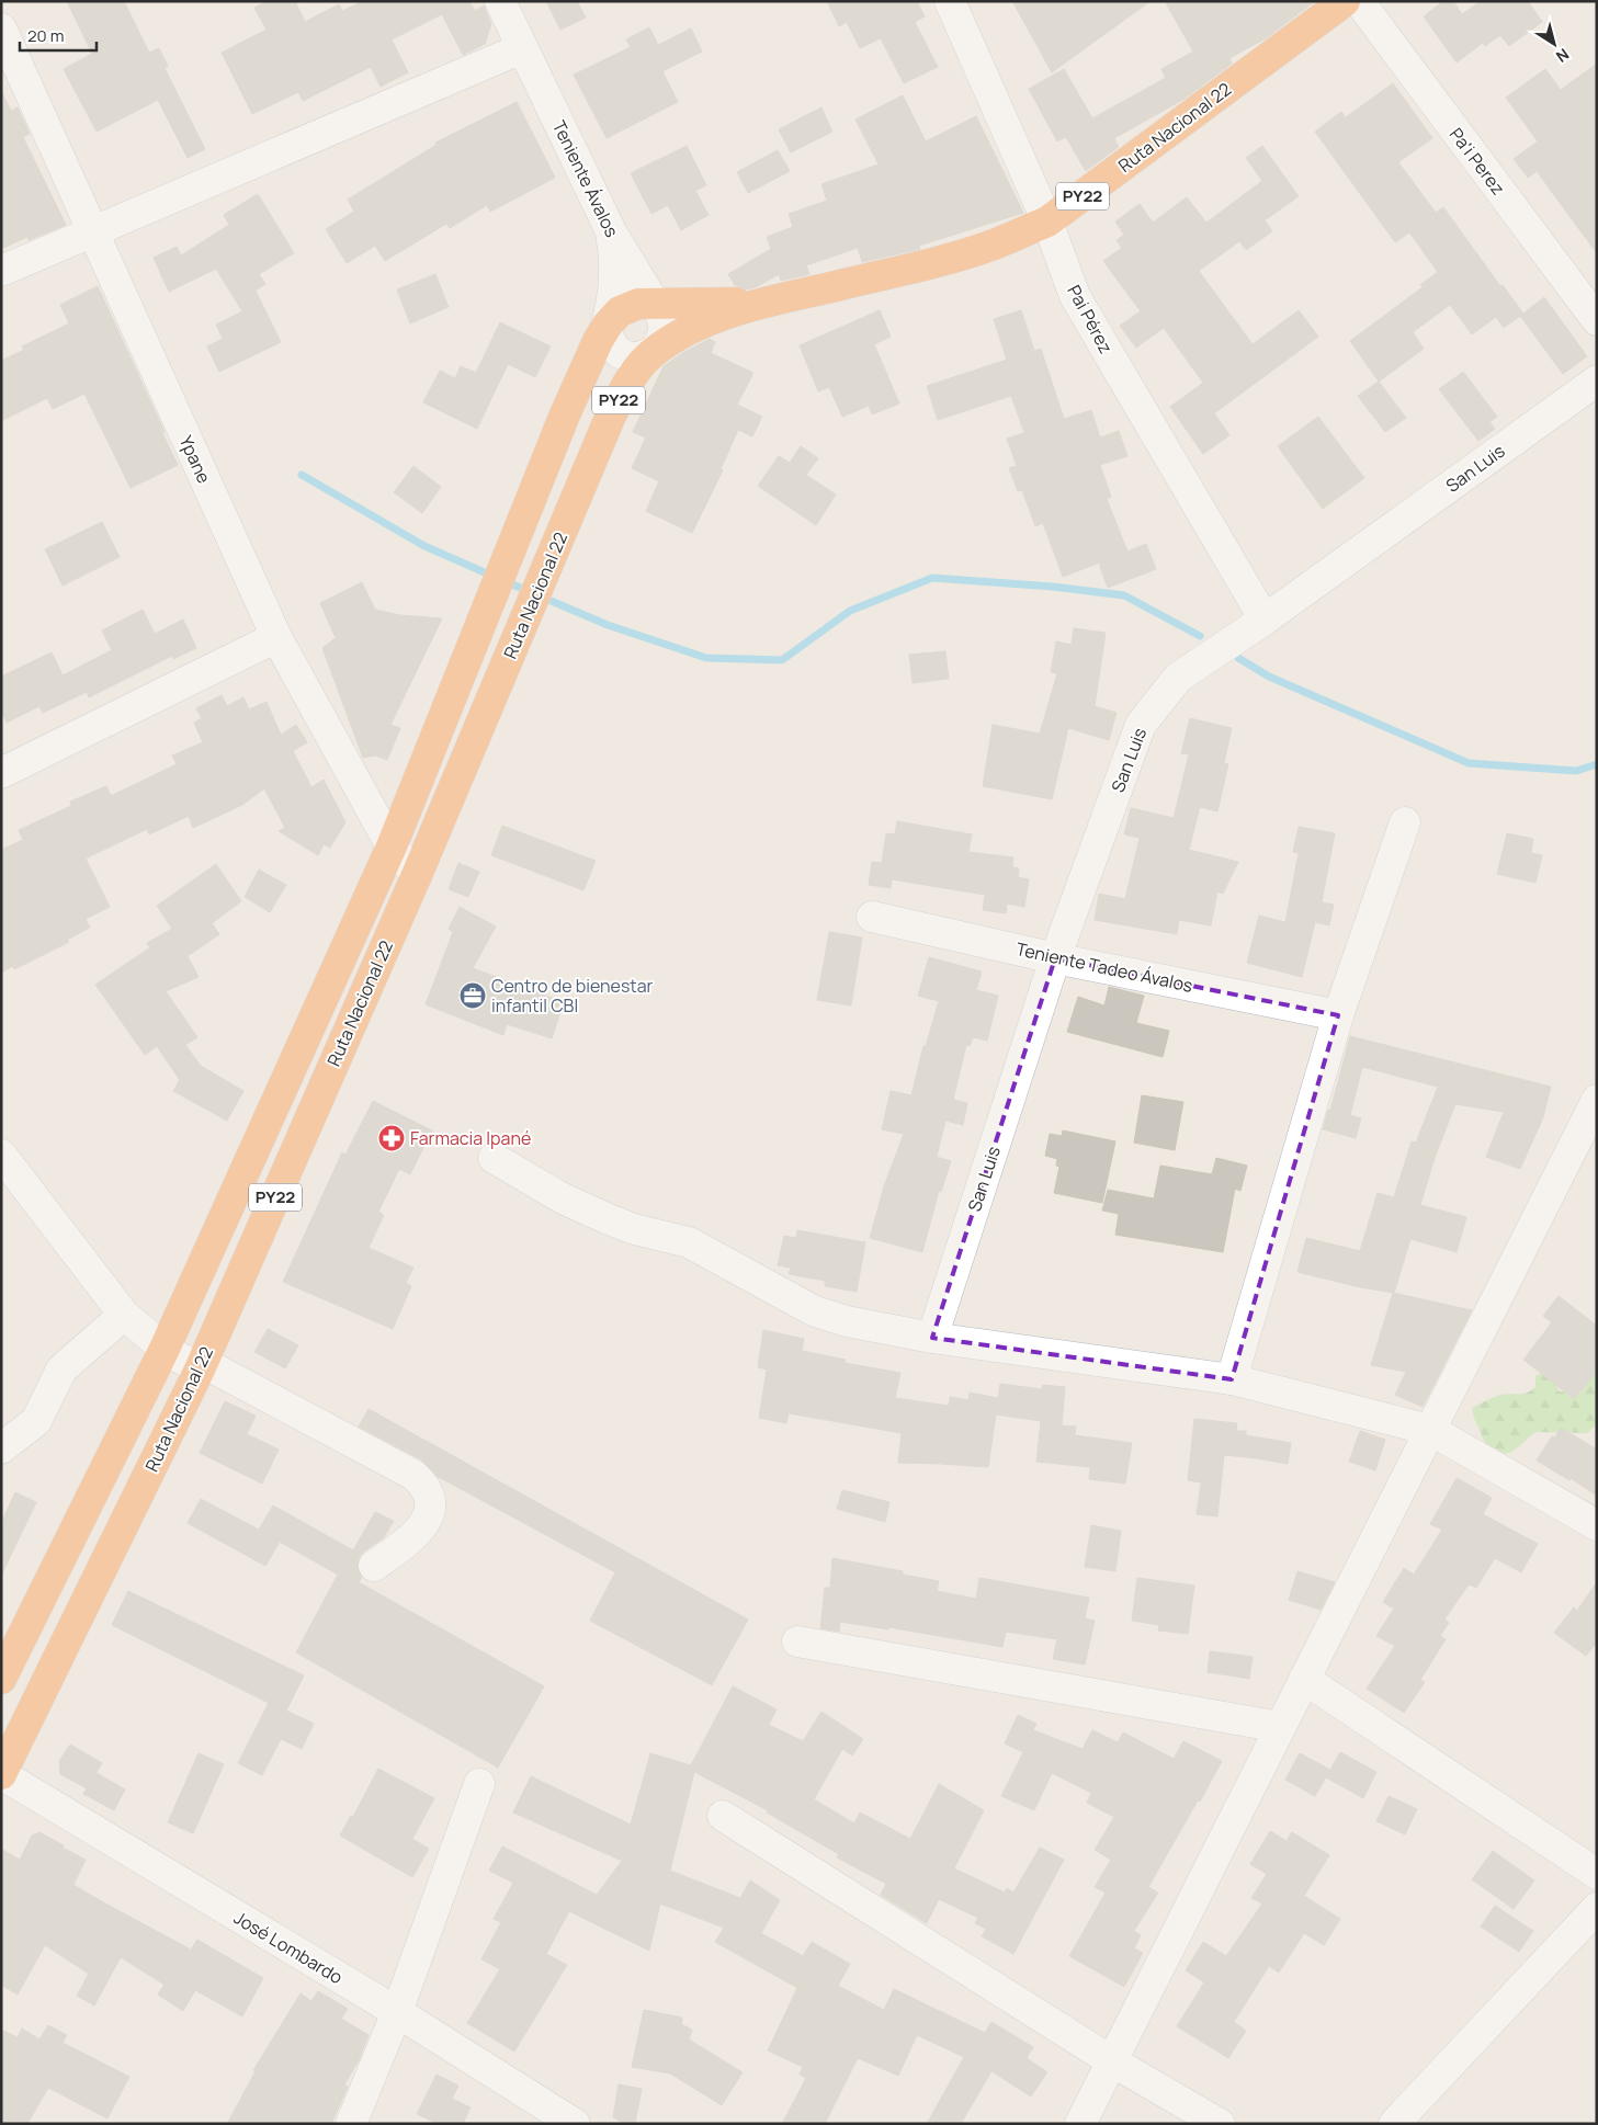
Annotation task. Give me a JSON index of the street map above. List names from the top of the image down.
{
  "streets": {
    "highway": ["Ruta Nacional 22", "PY22"],
    "street": [
      "Pa'i Perez",
      "Teniente Ávalos",
      "Pai Pérez",
      "Ypane",
      "San Luis",
      "Teniente Tadeo Ávalos",
      "José Lombardo"
    ]
  },
  "crossings": [
    ["Ruta Nacional 22", "Teniente Ávalos"],
    ["Ruta Nacional 22", "Pai Pérez"],
    ["Ruta Nacional 22", "Ypane"],
    ["Ruta Nacional 22", "José Lombardo"],
    ["Pai Pérez", "San Luis"],
    ["San Luis", "Teniente Tadeo Ávalos"]
  ],
  "places": {
    "office": ["Centro de bienestar infantil CBI"],
    "pharmacy": ["Farmacia Ipané"]
  },
  "scale_bar": "20 m",
  "north": "bottom right"
}
